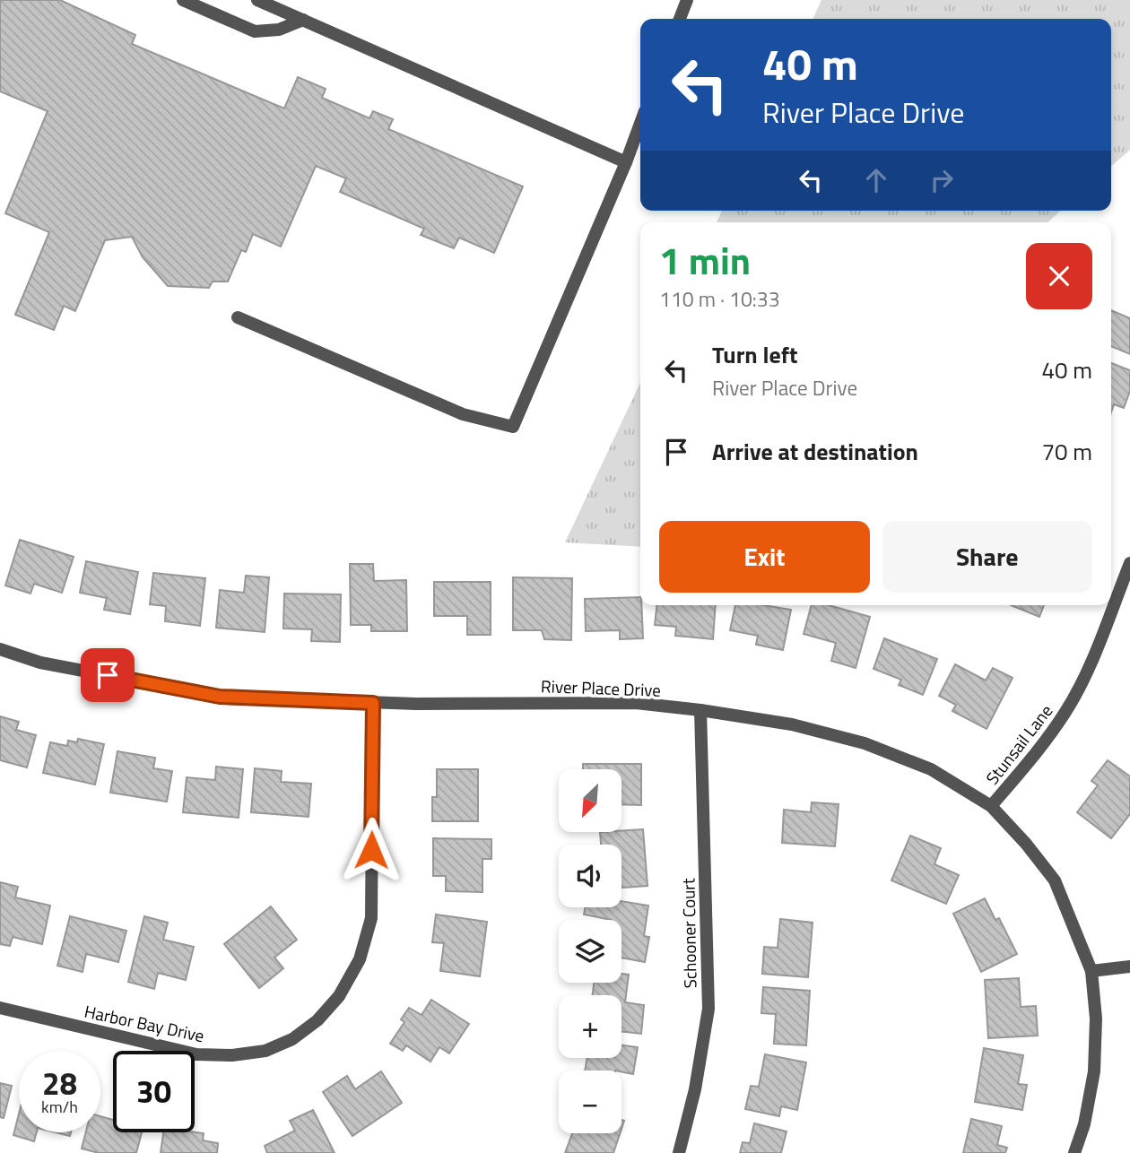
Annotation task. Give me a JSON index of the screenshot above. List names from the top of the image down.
{
  "streets": {
    "street": [
      "River Place Drive",
      "Stunsail Lane",
      "Schooner Court",
      "Harbor Bay Drive"
    ]
  },
  "crossings": [
    ["River Place Drive", "Stunsail Lane"],
    ["River Place Drive", "Schooner Court"],
    ["River Place Drive", "Harbor Bay Drive"]
  ],
  "north": "bottom left",
  "page": {
    "turn": ["40 m", "River Place Drive"],
    "heading": ["1 min", "110 m · 10:33"],
    "list": [
      {
        "name": "Turn left",
        "note": "River Place Drive",
        "value": "40 m"
      },
      {
        "name": "Arrive at destination",
        "value": "70 m"
      }
    ],
    "buttons": ["Exit", "Share"],
    "map_buttons": ["+", "−"],
    "speed": "28 km/h",
    "limit": "30"
  }
}
